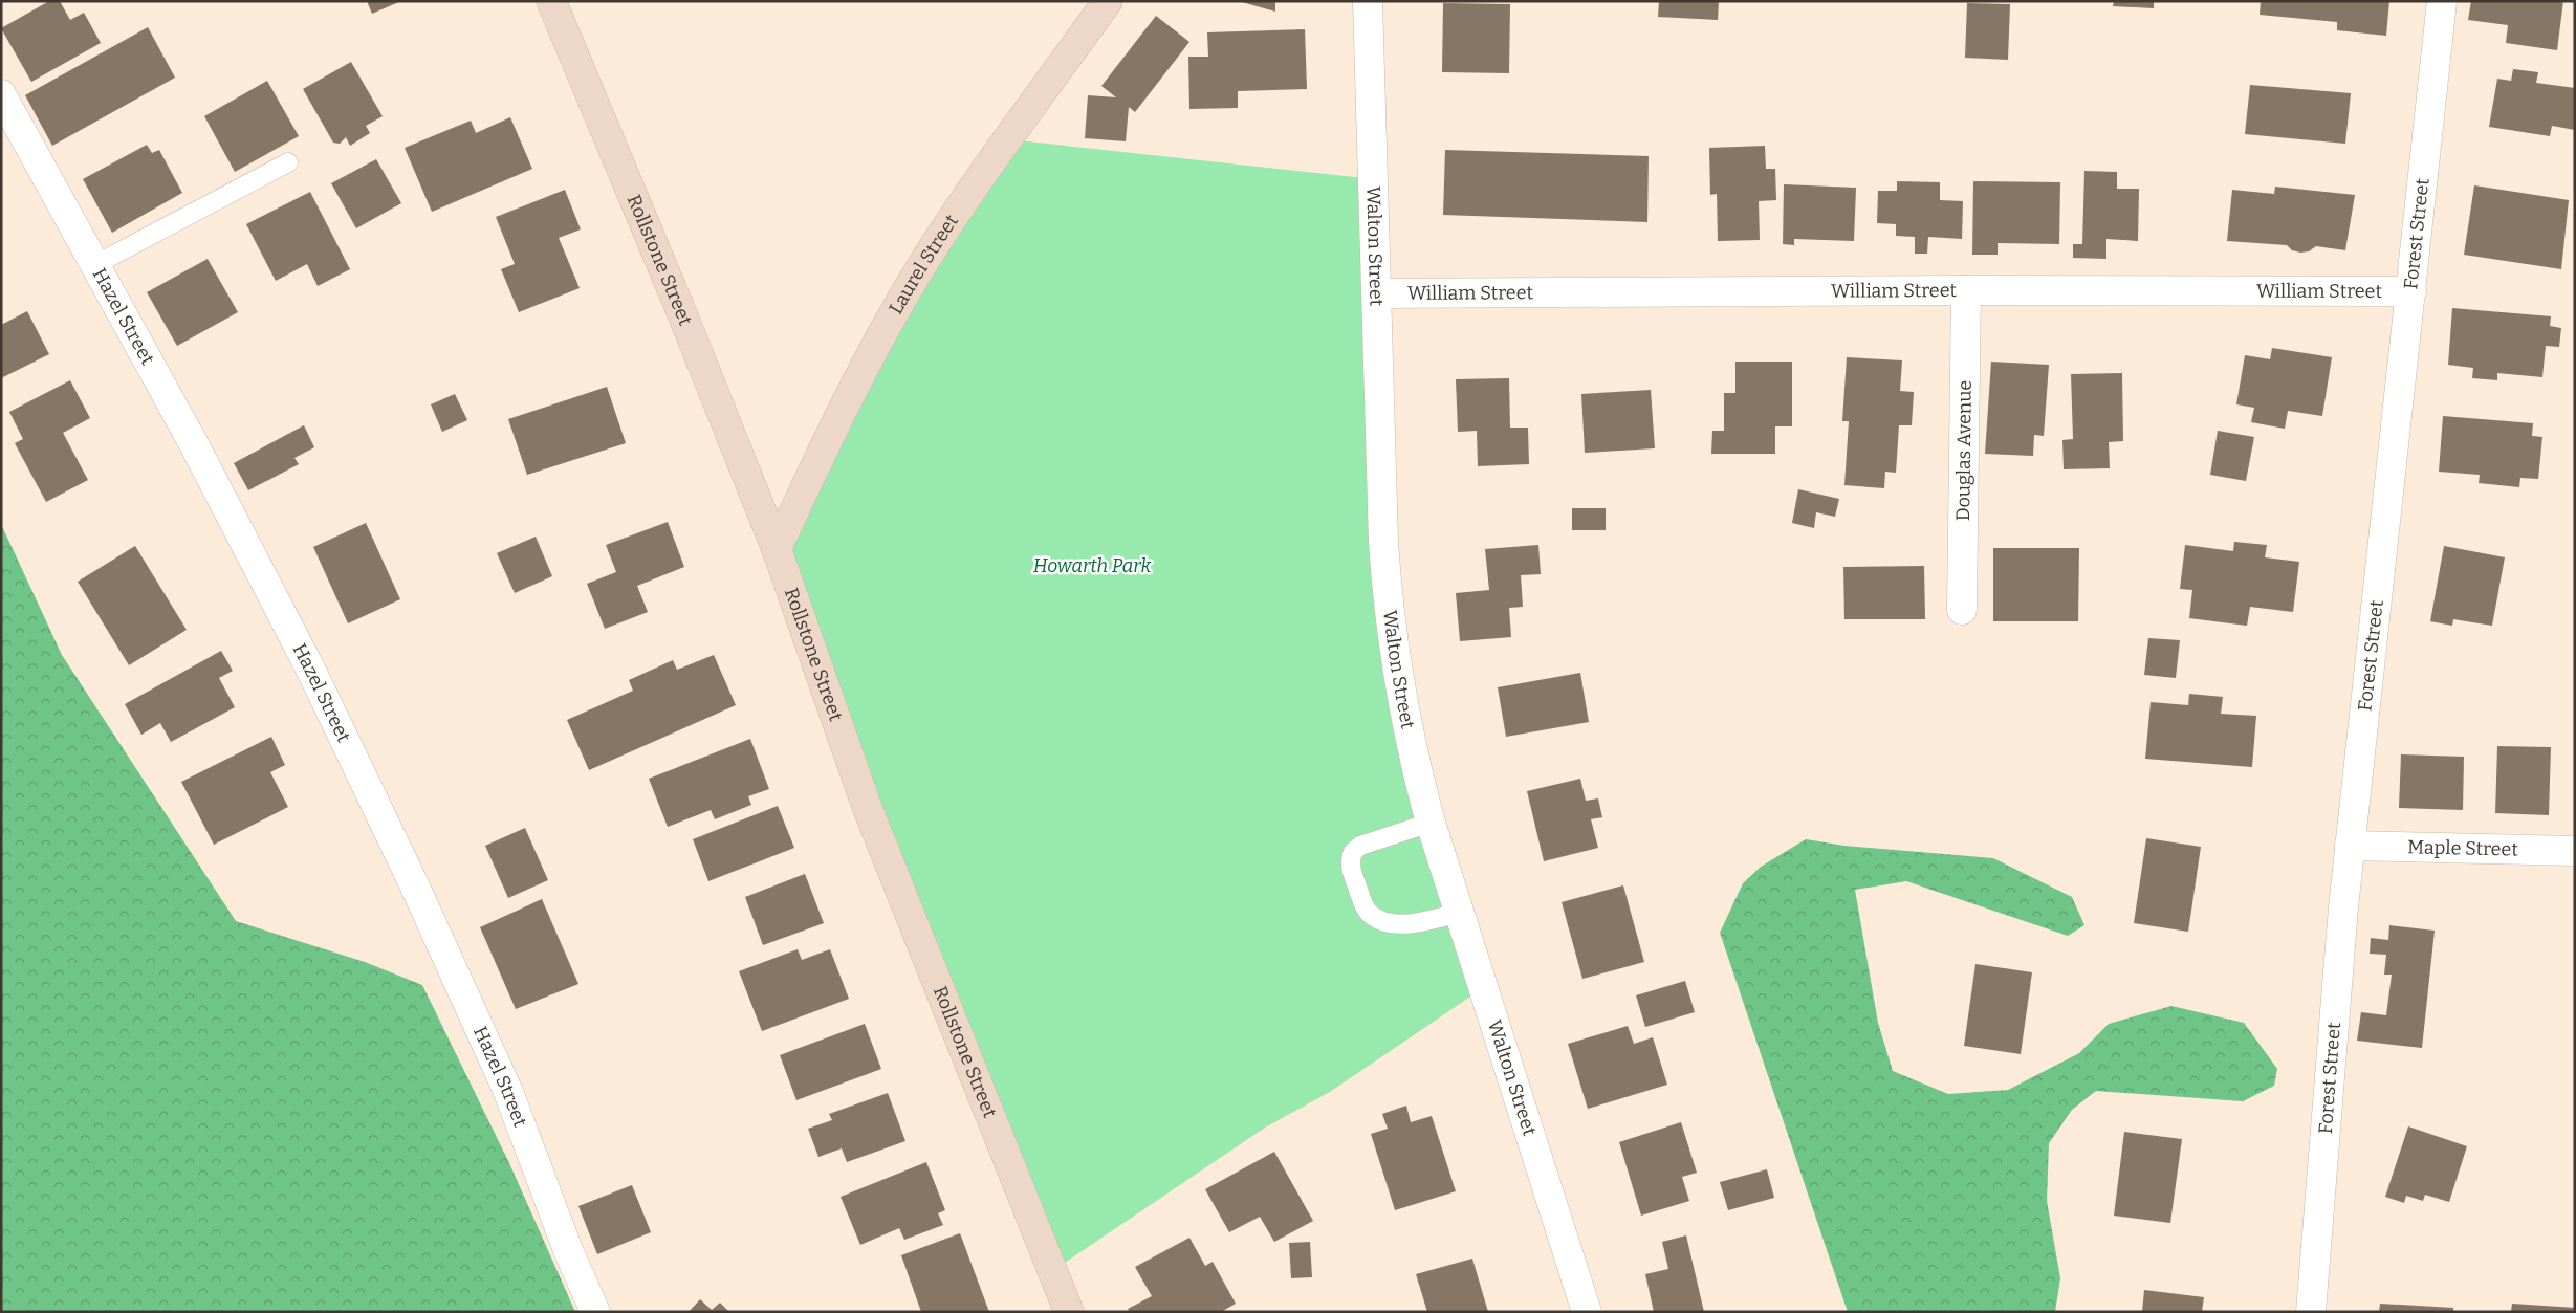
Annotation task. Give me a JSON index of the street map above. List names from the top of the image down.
{
  "streets": {
    "main road": ["Rollstone Street", "Laurel Street"],
    "street": [
      "Forest Street",
      "Walton Street",
      "William Street",
      "Hazel Street",
      "Douglas Avenue",
      "Maple Street"
    ]
  },
  "crossings": [
    ["Forest Street", "William Street"],
    ["Forest Street", "Maple Street"],
    ["Walton Street", "William Street"],
    ["Rollstone Street", "Laurel Street"],
    ["William Street", "Douglas Avenue"]
  ],
  "parks": ["Howarth Park"]
}
